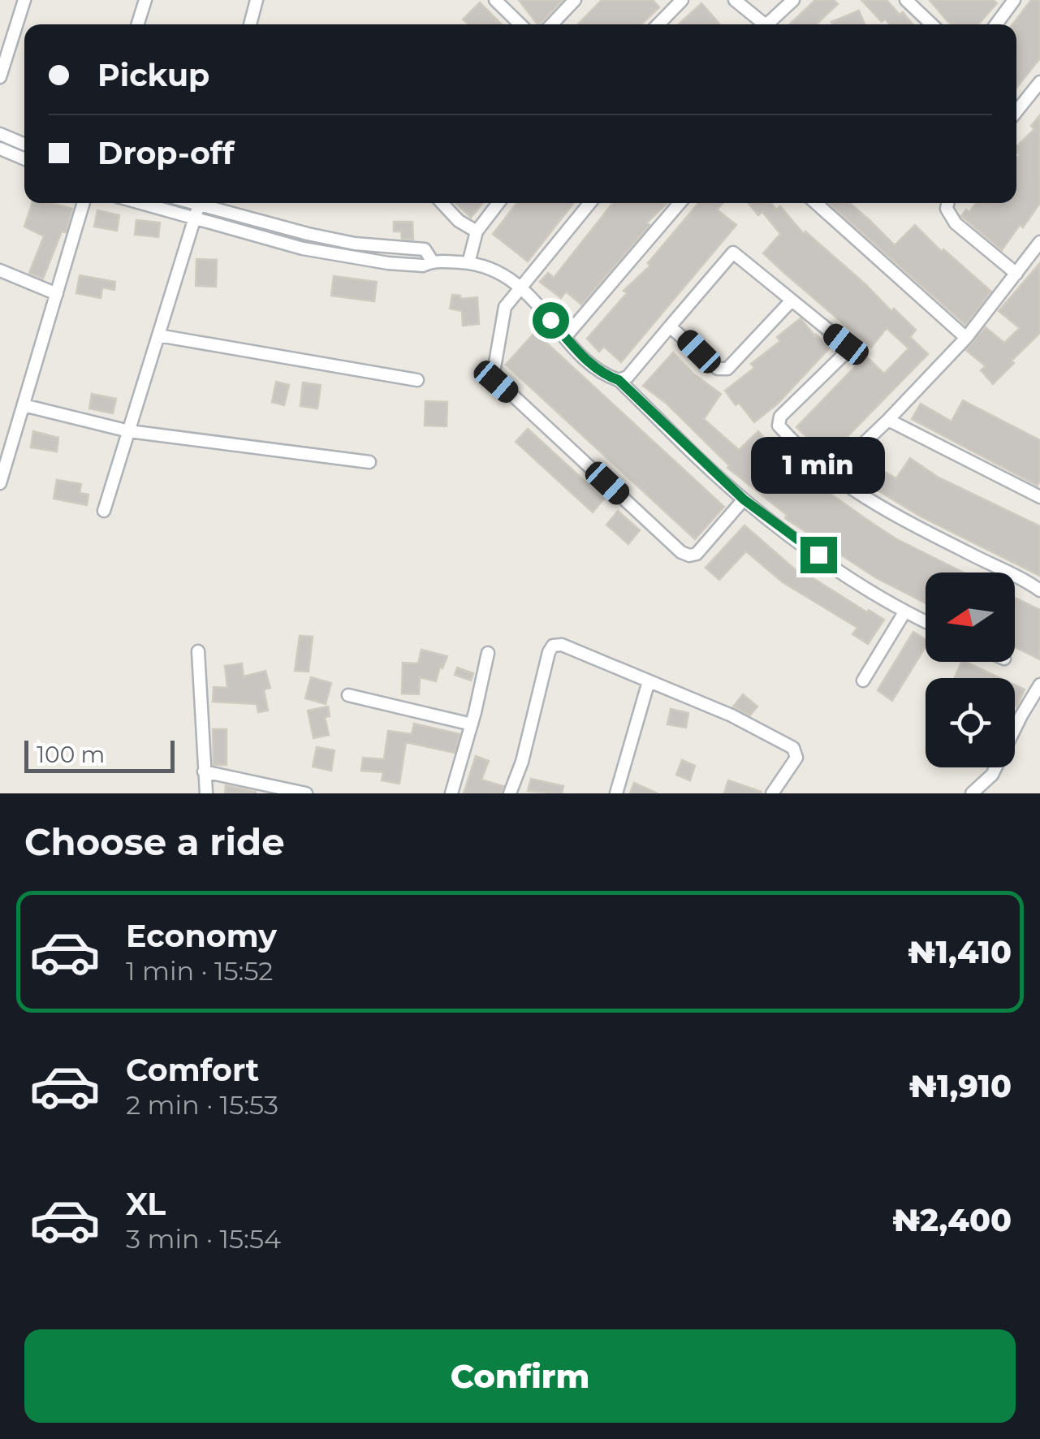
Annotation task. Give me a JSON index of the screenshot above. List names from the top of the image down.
{
  "scale_bar": "100 m",
  "north": "left",
  "page": {
    "banner": ["Pickup", "Drop-off"],
    "bubble": "1 min",
    "scale": "100 m",
    "heading": "Choose a ride",
    "list": [
      {
        "name": "Economy",
        "note": "1 min · 15:52",
        "value": "₦1,410"
      },
      {
        "name": "Comfort",
        "note": "2 min · 15:53",
        "value": "₦1,910"
      },
      {
        "name": "XL",
        "note": "3 min · 15:54",
        "value": "₦2,400"
      }
    ],
    "buttons": "Confirm"
  }
}
